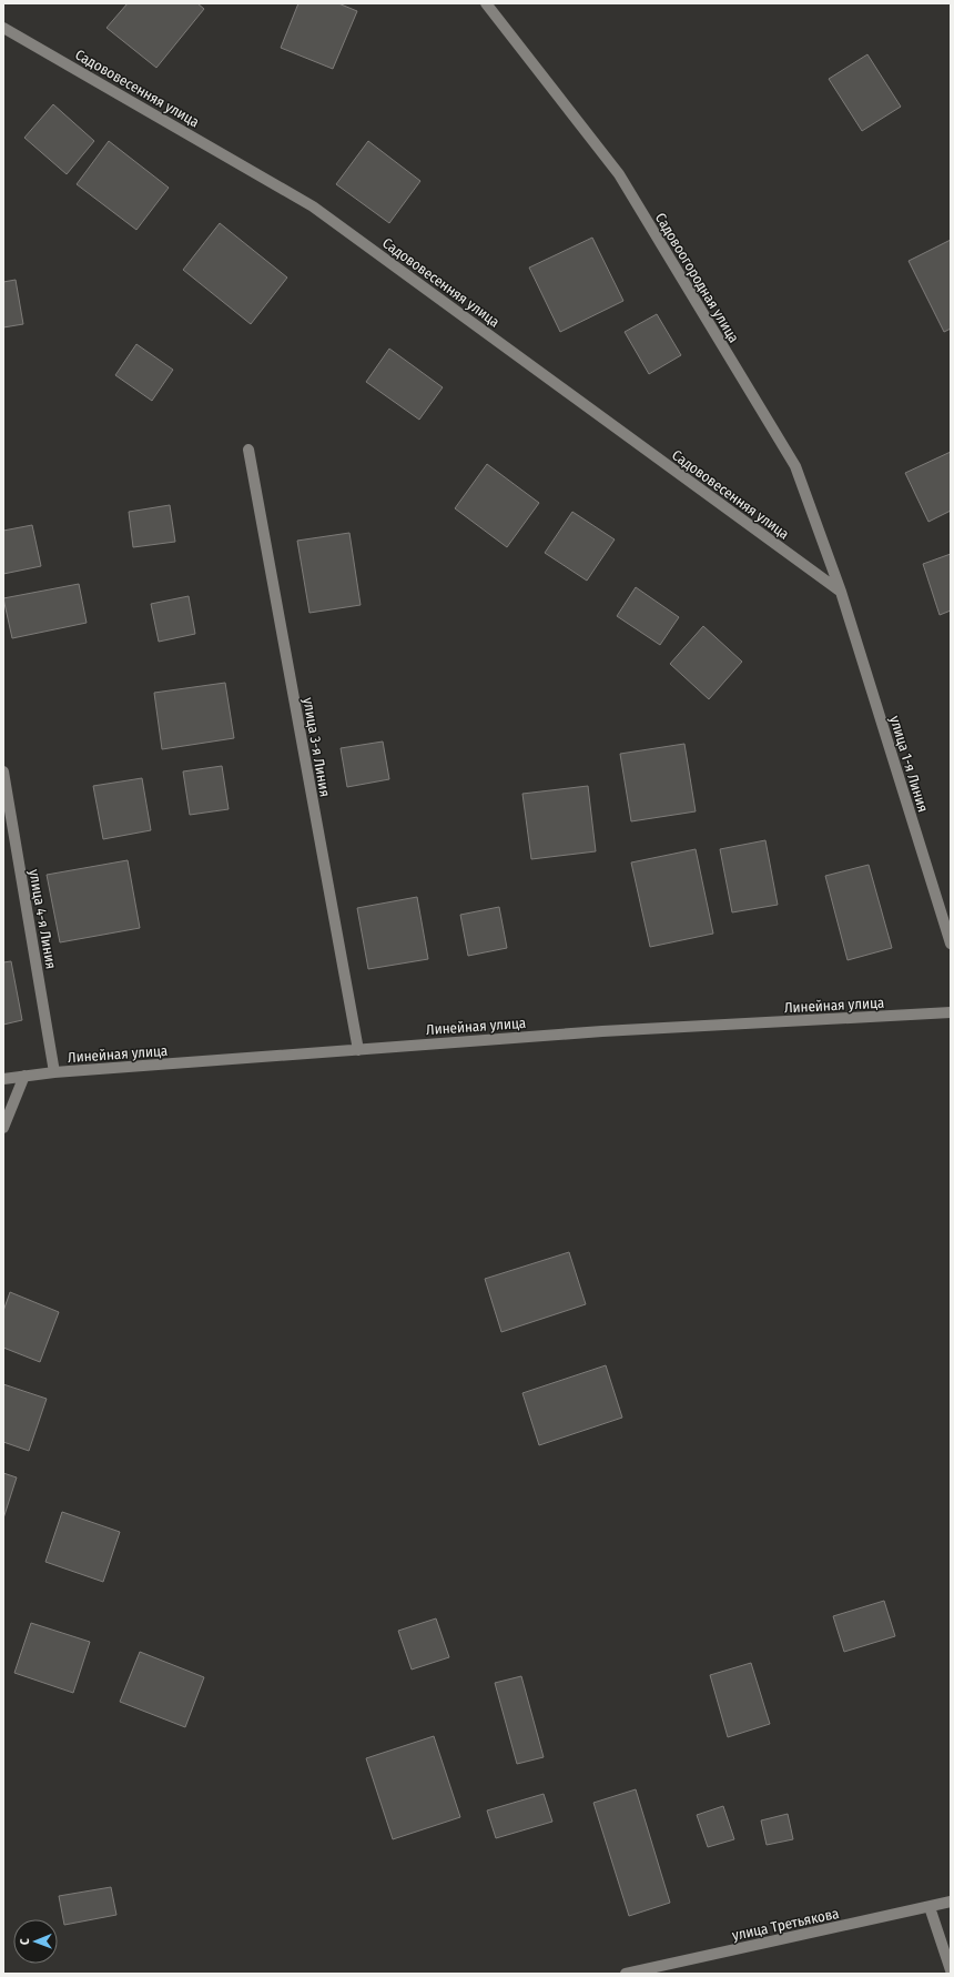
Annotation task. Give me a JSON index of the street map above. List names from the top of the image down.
{
  "streets": {
    "street": [
      "Садововесенняя улица",
      "Садовоогородная улица",
      "улица 3-я Линия",
      "улица 1-я Линия",
      "улица 4-я Линия",
      "Линейная улица",
      "улица Третьякова"
    ]
  },
  "crossings": [
    ["Садововесенняя улица", "Садовоогородная улица"],
    ["Садововесенняя улица", "улица 1-я Линия"],
    ["Садовоогородная улица", "улица 1-я Линия"],
    ["улица 3-я Линия", "Линейная улица"],
    ["улица 4-я Линия", "Линейная улица"]
  ],
  "north": "left"
}
